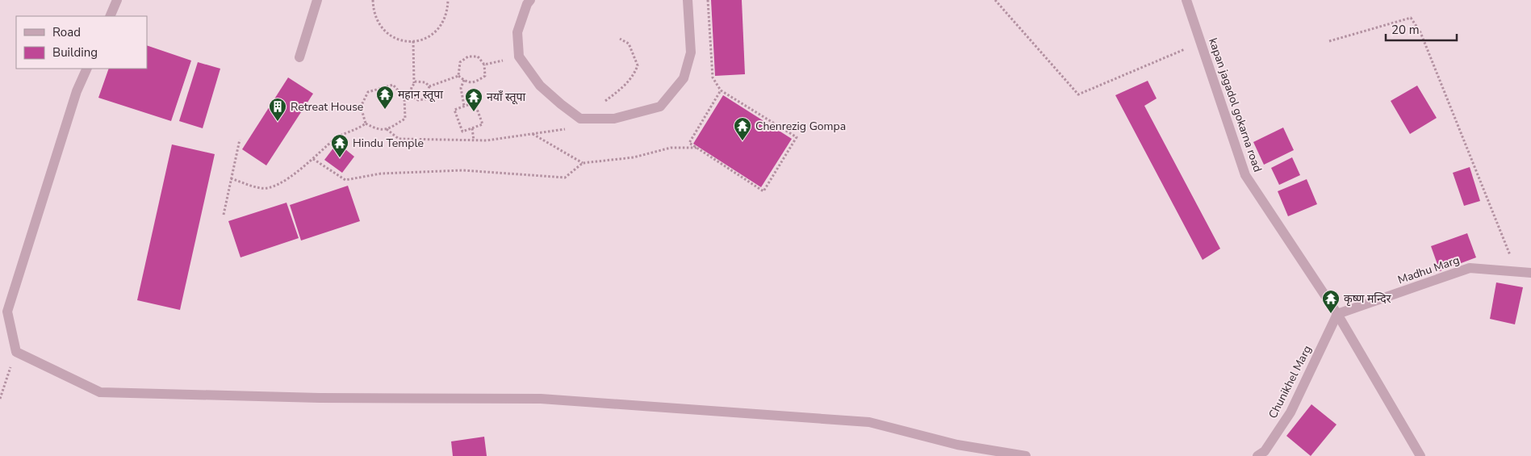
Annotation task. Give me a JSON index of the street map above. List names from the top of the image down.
{
  "streets": {
    "street": ["kapan jagadol gokarna road", "Madhu Marg", "Chunikhel Marg"]
  },
  "crossings": [
    ["kapan jagadol gokarna road", "Madhu Marg"],
    ["kapan jagadol gokarna road", "Chunikhel Marg"],
    ["Madhu Marg", "Chunikhel Marg"]
  ],
  "places": {
    "temple": [
      "महान स्तूपा",
      "नयाँ स्तूपा",
      "Chenrezig Gompa",
      "Hindu Temple",
      "कृष्ण मन्दिर"
    ],
    "building": ["Retreat House"]
  },
  "legend": ["Road", "Building"],
  "scale_bar": "20 m"
}
